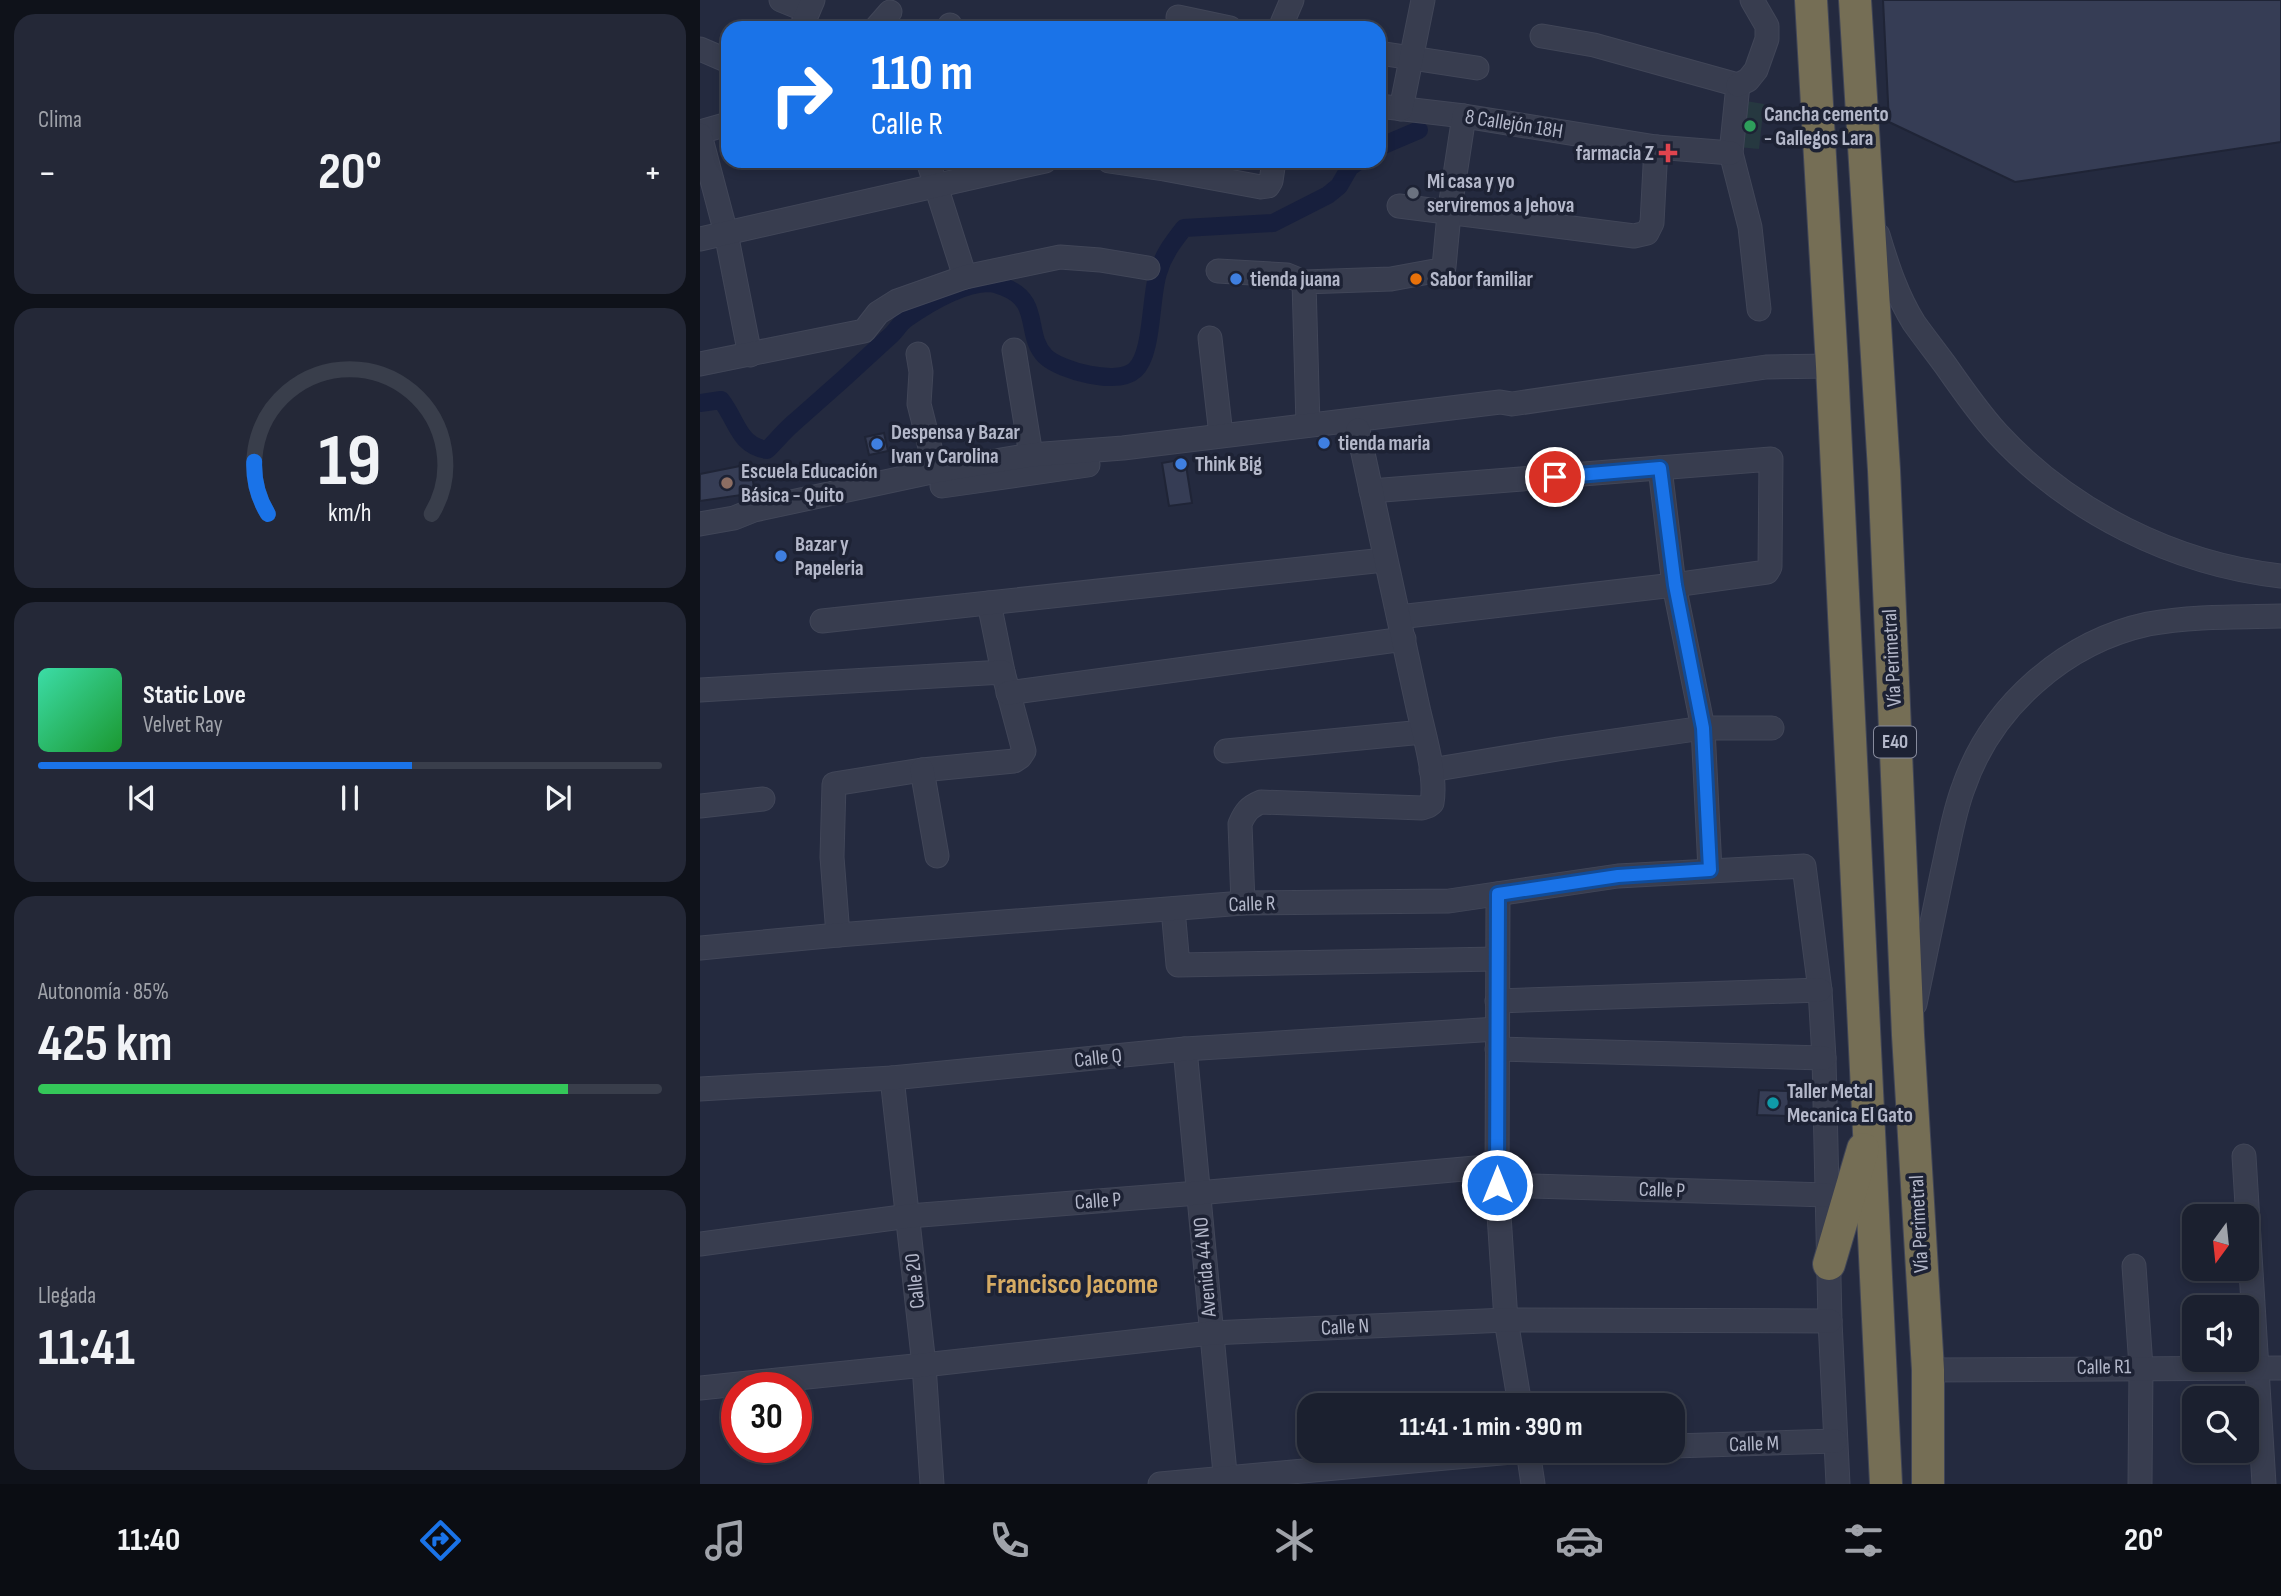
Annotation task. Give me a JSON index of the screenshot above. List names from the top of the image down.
{
  "streets": {
    "highway": ["Vía Perimetral", "E40"],
    "street": [
      "8 Callejón 18H",
      "Calle R",
      "Calle Q",
      "Calle P",
      "Avenida 44 NO",
      "Calle 20",
      "Calle N",
      "Calle R1",
      "Calle M"
    ]
  },
  "crossings": [
    ["Vía Perimetral", "Calle R1"],
    ["Calle Q", "Avenida 44 NO"],
    ["Calle Q", "Calle 20"],
    ["Calle P", "Avenida 44 NO"],
    ["Calle P", "Calle 20"],
    ["Avenida 44 NO", "Calle N"],
    ["Calle 20", "Calle N"]
  ],
  "districts": ["Francisco Jacome"],
  "places": {
    "other": [
      "Cancha cemento - Gallegos Lara",
      "Mi casa y yo serviremos a Jehova",
      "tienda juana",
      "Sabor familiar",
      "tienda maria",
      "Despensa y Bazar Ivan y Carolina",
      "Think Big",
      "Escuela Educación Básica - Quito",
      "Bazar y Papeleria",
      "Taller Metal Mecanica El Gato"
    ],
    "health": ["farmacia Z"]
  },
  "north": "bottom",
  "page": {
    "tile": [
      "Clima",
      ["Autonomía · 85%", "425 km"],
      ["Llegada", "11:41"]
    ],
    "turn": ["110 m", "Calle R"],
    "heat": ["−", "20°", "+"],
    "song": ["Static Love", "Velvet Ray"],
    "limit": "30",
    "trip": "11:41 · 1 min · 390 m",
    "tabs": ["11:40", "20°"],
    "gauge": ["19", "km/h"]
  }
}
